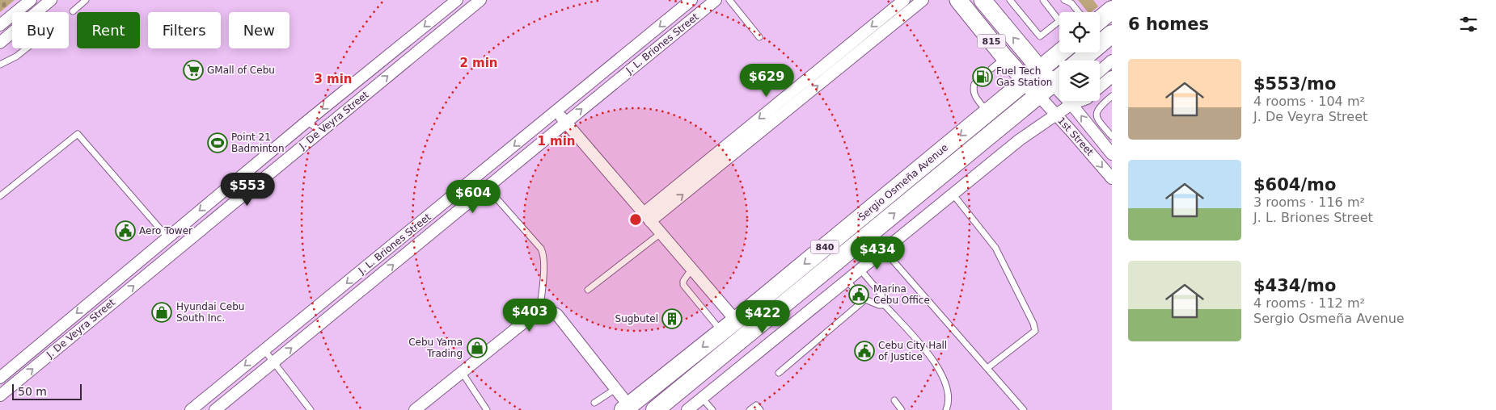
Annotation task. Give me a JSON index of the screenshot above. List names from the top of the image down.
{
  "streets": {
    "highway": ["Sergio Osmeña Avenue", "840"],
    "main road": ["815"],
    "street": ["J. L. Briones Street", "J. De Veyra Street", "1st Street"]
  },
  "crossings": [
    ["815", "1st Street"],
    ["815", "Sergio Osmeña Avenue"],
    ["1st Street", "Sergio Osmeña Avenue"]
  ],
  "places": {
    "supermarket": ["GMall of Cebu"],
    "fuel station": ["Fuel Tech Gas Station"],
    "sports": ["Point 21 Badminton"],
    "public building": ["Aero Tower", "Marina Cebu Office", "Cebu City Hall of Justice"],
    "shop": ["Hyundai Cebu South Inc.", "Cebu Yama Trading"],
    "building": ["Sugbutel"]
  },
  "scale_bar": "50 m",
  "page": {
    "heading": "6 homes",
    "chip": [
      "Buy",
      "Rent",
      "Filters",
      "New"
    ],
    "list": [
      {
        "name": "$553/mo",
        "note": "4 rooms · 104 m² · J. De Veyra Street"
      },
      {
        "name": "$604/mo",
        "note": "3 rooms · 116 m² · J. L. Briones Street"
      },
      {
        "name": "$434/mo",
        "note": "4 rooms · 112 m² · Sergio Osmeña Avenue"
      }
    ],
    "price": [
      "$629",
      "$553",
      "$604",
      "$434",
      "$403",
      "$422"
    ],
    "scale": "50 m"
  },
  "rings": ["2 min", "3 min", "1 min"]
}
